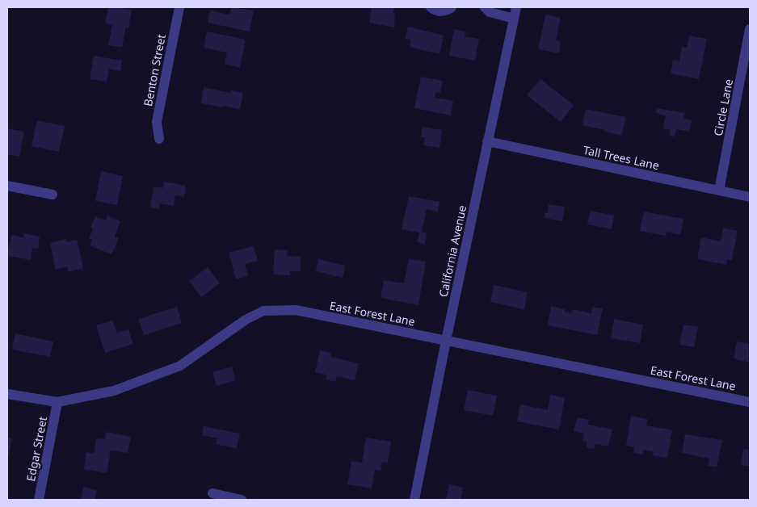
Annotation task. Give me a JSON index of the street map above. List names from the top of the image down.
{
  "streets": {
    "street": [
      "Benton Street",
      "Circle Lane",
      "Tall Trees Lane",
      "California Avenue",
      "East Forest Lane",
      "Edgar Street"
    ]
  },
  "crossings": [
    ["Circle Lane", "Tall Trees Lane"],
    ["Tall Trees Lane", "California Avenue"],
    ["California Avenue", "East Forest Lane"],
    ["East Forest Lane", "Edgar Street"]
  ]
}
